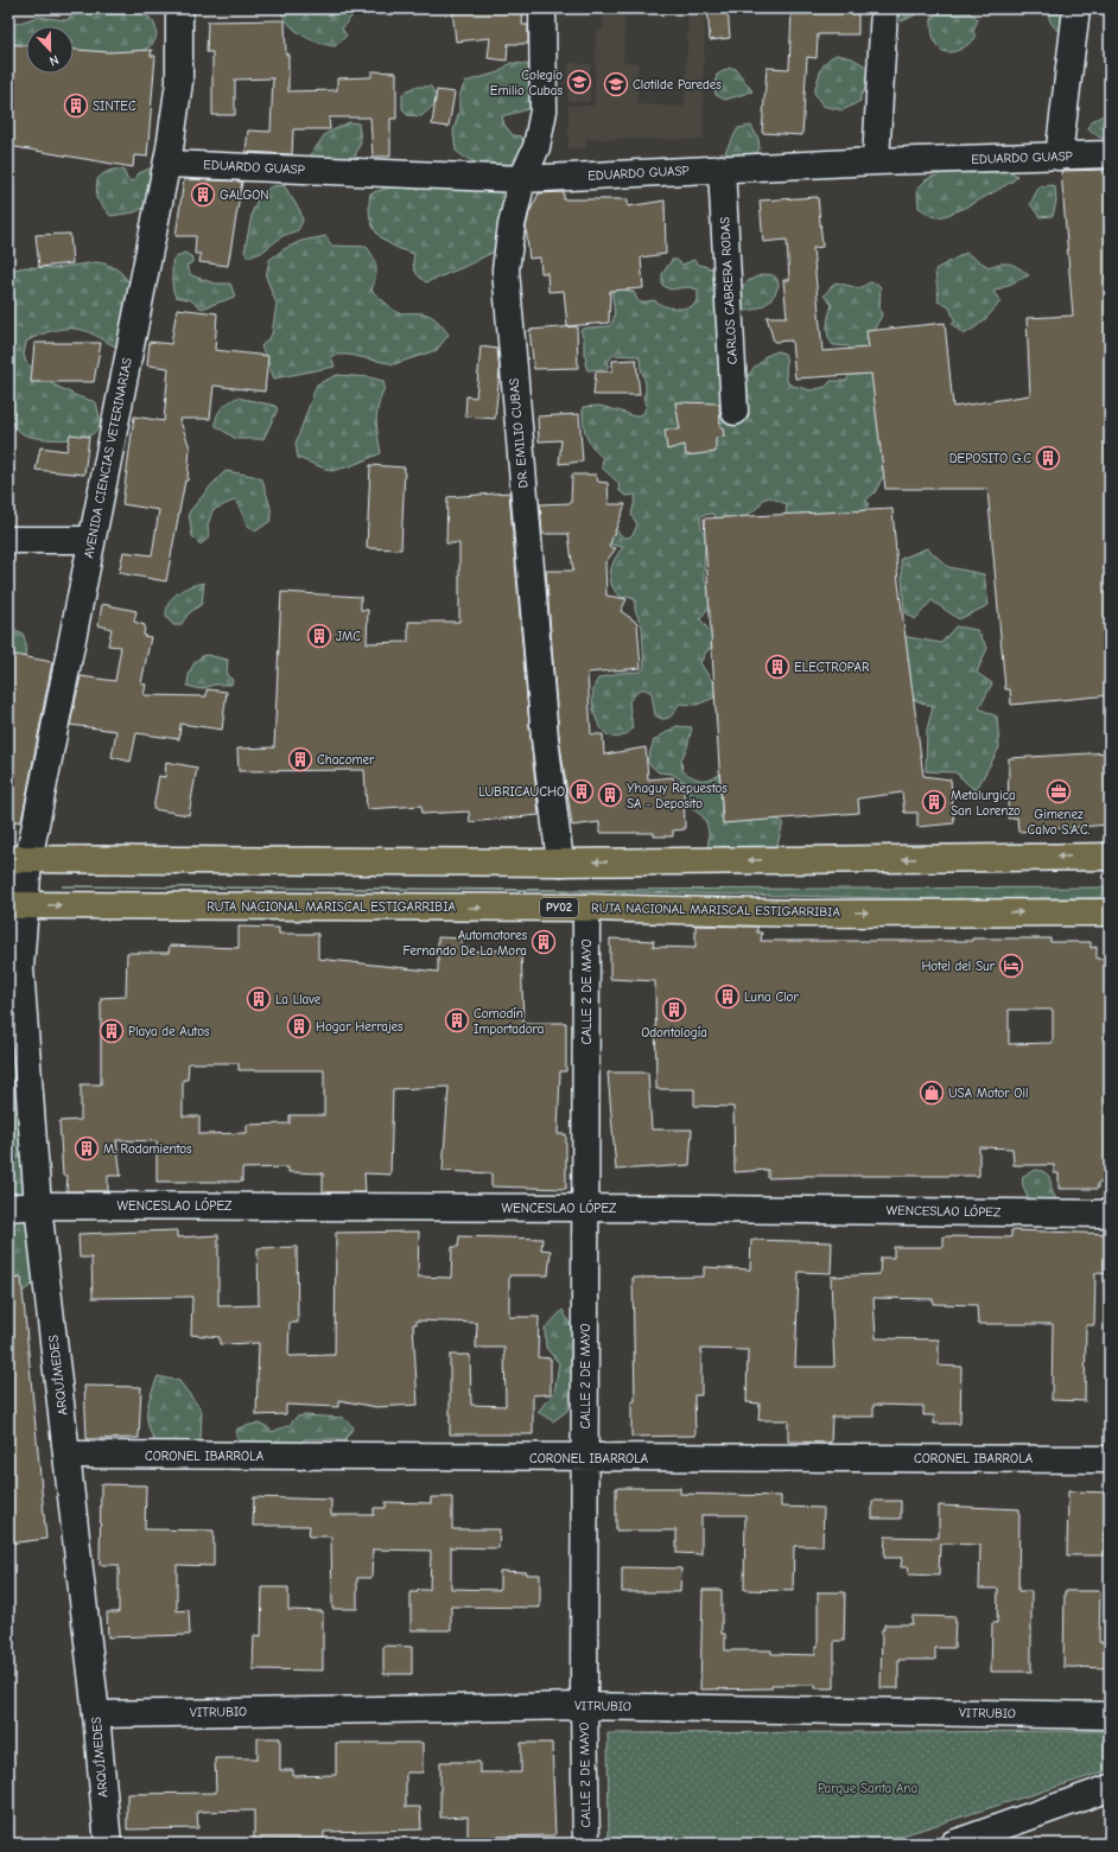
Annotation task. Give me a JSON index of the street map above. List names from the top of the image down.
{
  "streets": {
    "highway": ["RUTA NACIONAL MARISCAL ESTIGARRIBIA", "PY02"],
    "street": [
      "EDUARDO GUASP",
      "CARLOS CABRERA RODAS",
      "DR. EMILIO CUBAS",
      "AVENIDA CIENCIAS VETERINARIAS",
      "CALLE 2 DE MAYO",
      "WENCESLAO LÓPEZ",
      "ARQUÍMEDES",
      "CORONEL IBARROLA",
      "VITRUBIO"
    ]
  },
  "crossings": [
    ["EDUARDO GUASP", "CARLOS CABRERA RODAS"],
    ["EDUARDO GUASP", "DR. EMILIO CUBAS"],
    ["EDUARDO GUASP", "AVENIDA CIENCIAS VETERINARIAS"],
    ["AVENIDA CIENCIAS VETERINARIAS", "RUTA NACIONAL MARISCAL ESTIGARRIBIA"],
    ["AVENIDA CIENCIAS VETERINARIAS", "ARQUÍMEDES"],
    ["RUTA NACIONAL MARISCAL ESTIGARRIBIA", "CALLE 2 DE MAYO"],
    ["RUTA NACIONAL MARISCAL ESTIGARRIBIA", "ARQUÍMEDES"],
    ["CALLE 2 DE MAYO", "WENCESLAO LÓPEZ"],
    ["CALLE 2 DE MAYO", "CORONEL IBARROLA"],
    ["CALLE 2 DE MAYO", "VITRUBIO"],
    ["WENCESLAO LÓPEZ", "ARQUÍMEDES"],
    ["ARQUÍMEDES", "CORONEL IBARROLA"],
    ["ARQUÍMEDES", "VITRUBIO"]
  ],
  "parks": ["Parque Santa Ana"],
  "places": {
    "school or university": ["Colegio Emilio Cubas", "Clotilde Paredes"],
    "building": [
      "SINTEC",
      "GALGON",
      "DEPOSITO G.C",
      "JMC",
      "ELECTROPAR",
      "Chacomer",
      "LUBRICAUCHO",
      "Yhaguy Repuestos SA - Deposito",
      "Metalurgica San Lorenzo",
      "Automotores Fernando De La Mora",
      "Luna Clor",
      "La Llave",
      "Odontología",
      "Comodín Importadora",
      "Hogar Herrajes",
      "Playa de Autos",
      "M. Rodamientos"
    ],
    "office": ["Gimenez Calvo S.A.C."],
    "hotel": ["Hotel del Sur"],
    "shop": ["USA Motor Oil"]
  },
  "north": "bottom"
}
